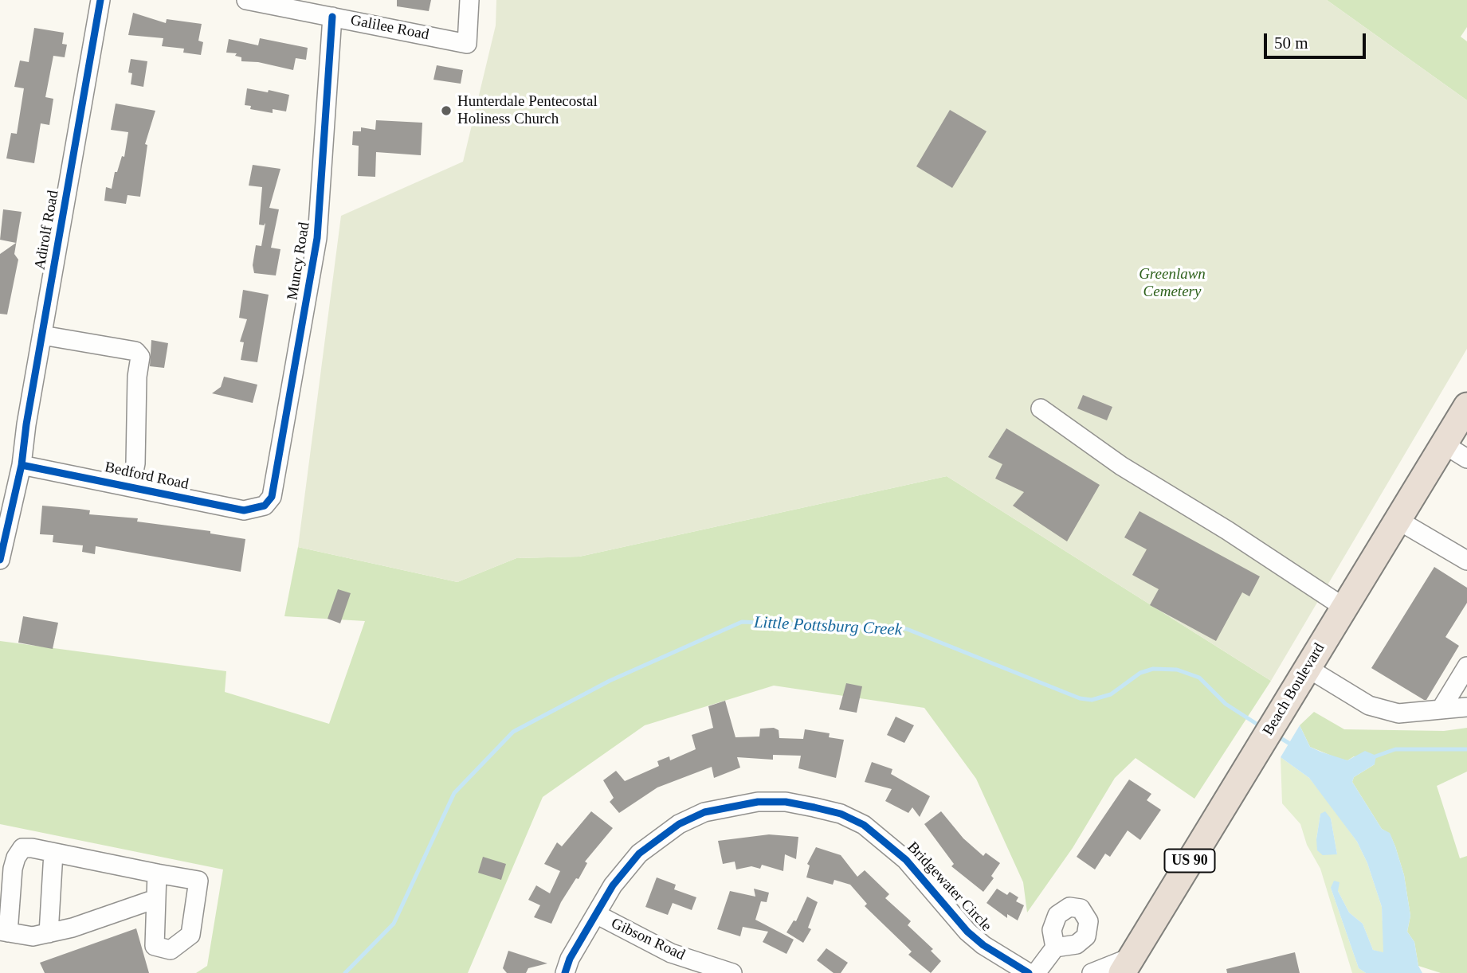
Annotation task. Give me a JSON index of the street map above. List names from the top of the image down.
{
  "streets": {
    "highway": ["Beach Boulevard", "US 90"],
    "street": [
      "Galilee Road",
      "Adirolf Road",
      "Muncy Road",
      "Bedford Road",
      "Bridgewater Circle",
      "Gibson Road"
    ]
  },
  "crossings": [
    ["Galilee Road", "Muncy Road"],
    ["Adirolf Road", "Bedford Road"],
    ["Muncy Road", "Bedford Road"],
    ["Bridgewater Circle", "Gibson Road"]
  ],
  "water": ["Little Pottsburg Creek"],
  "parks": ["Greenlawn Cemetery"],
  "places": ["Hunterdale Pentecostal Holiness Church"],
  "scale_bar": "50 m"
}
